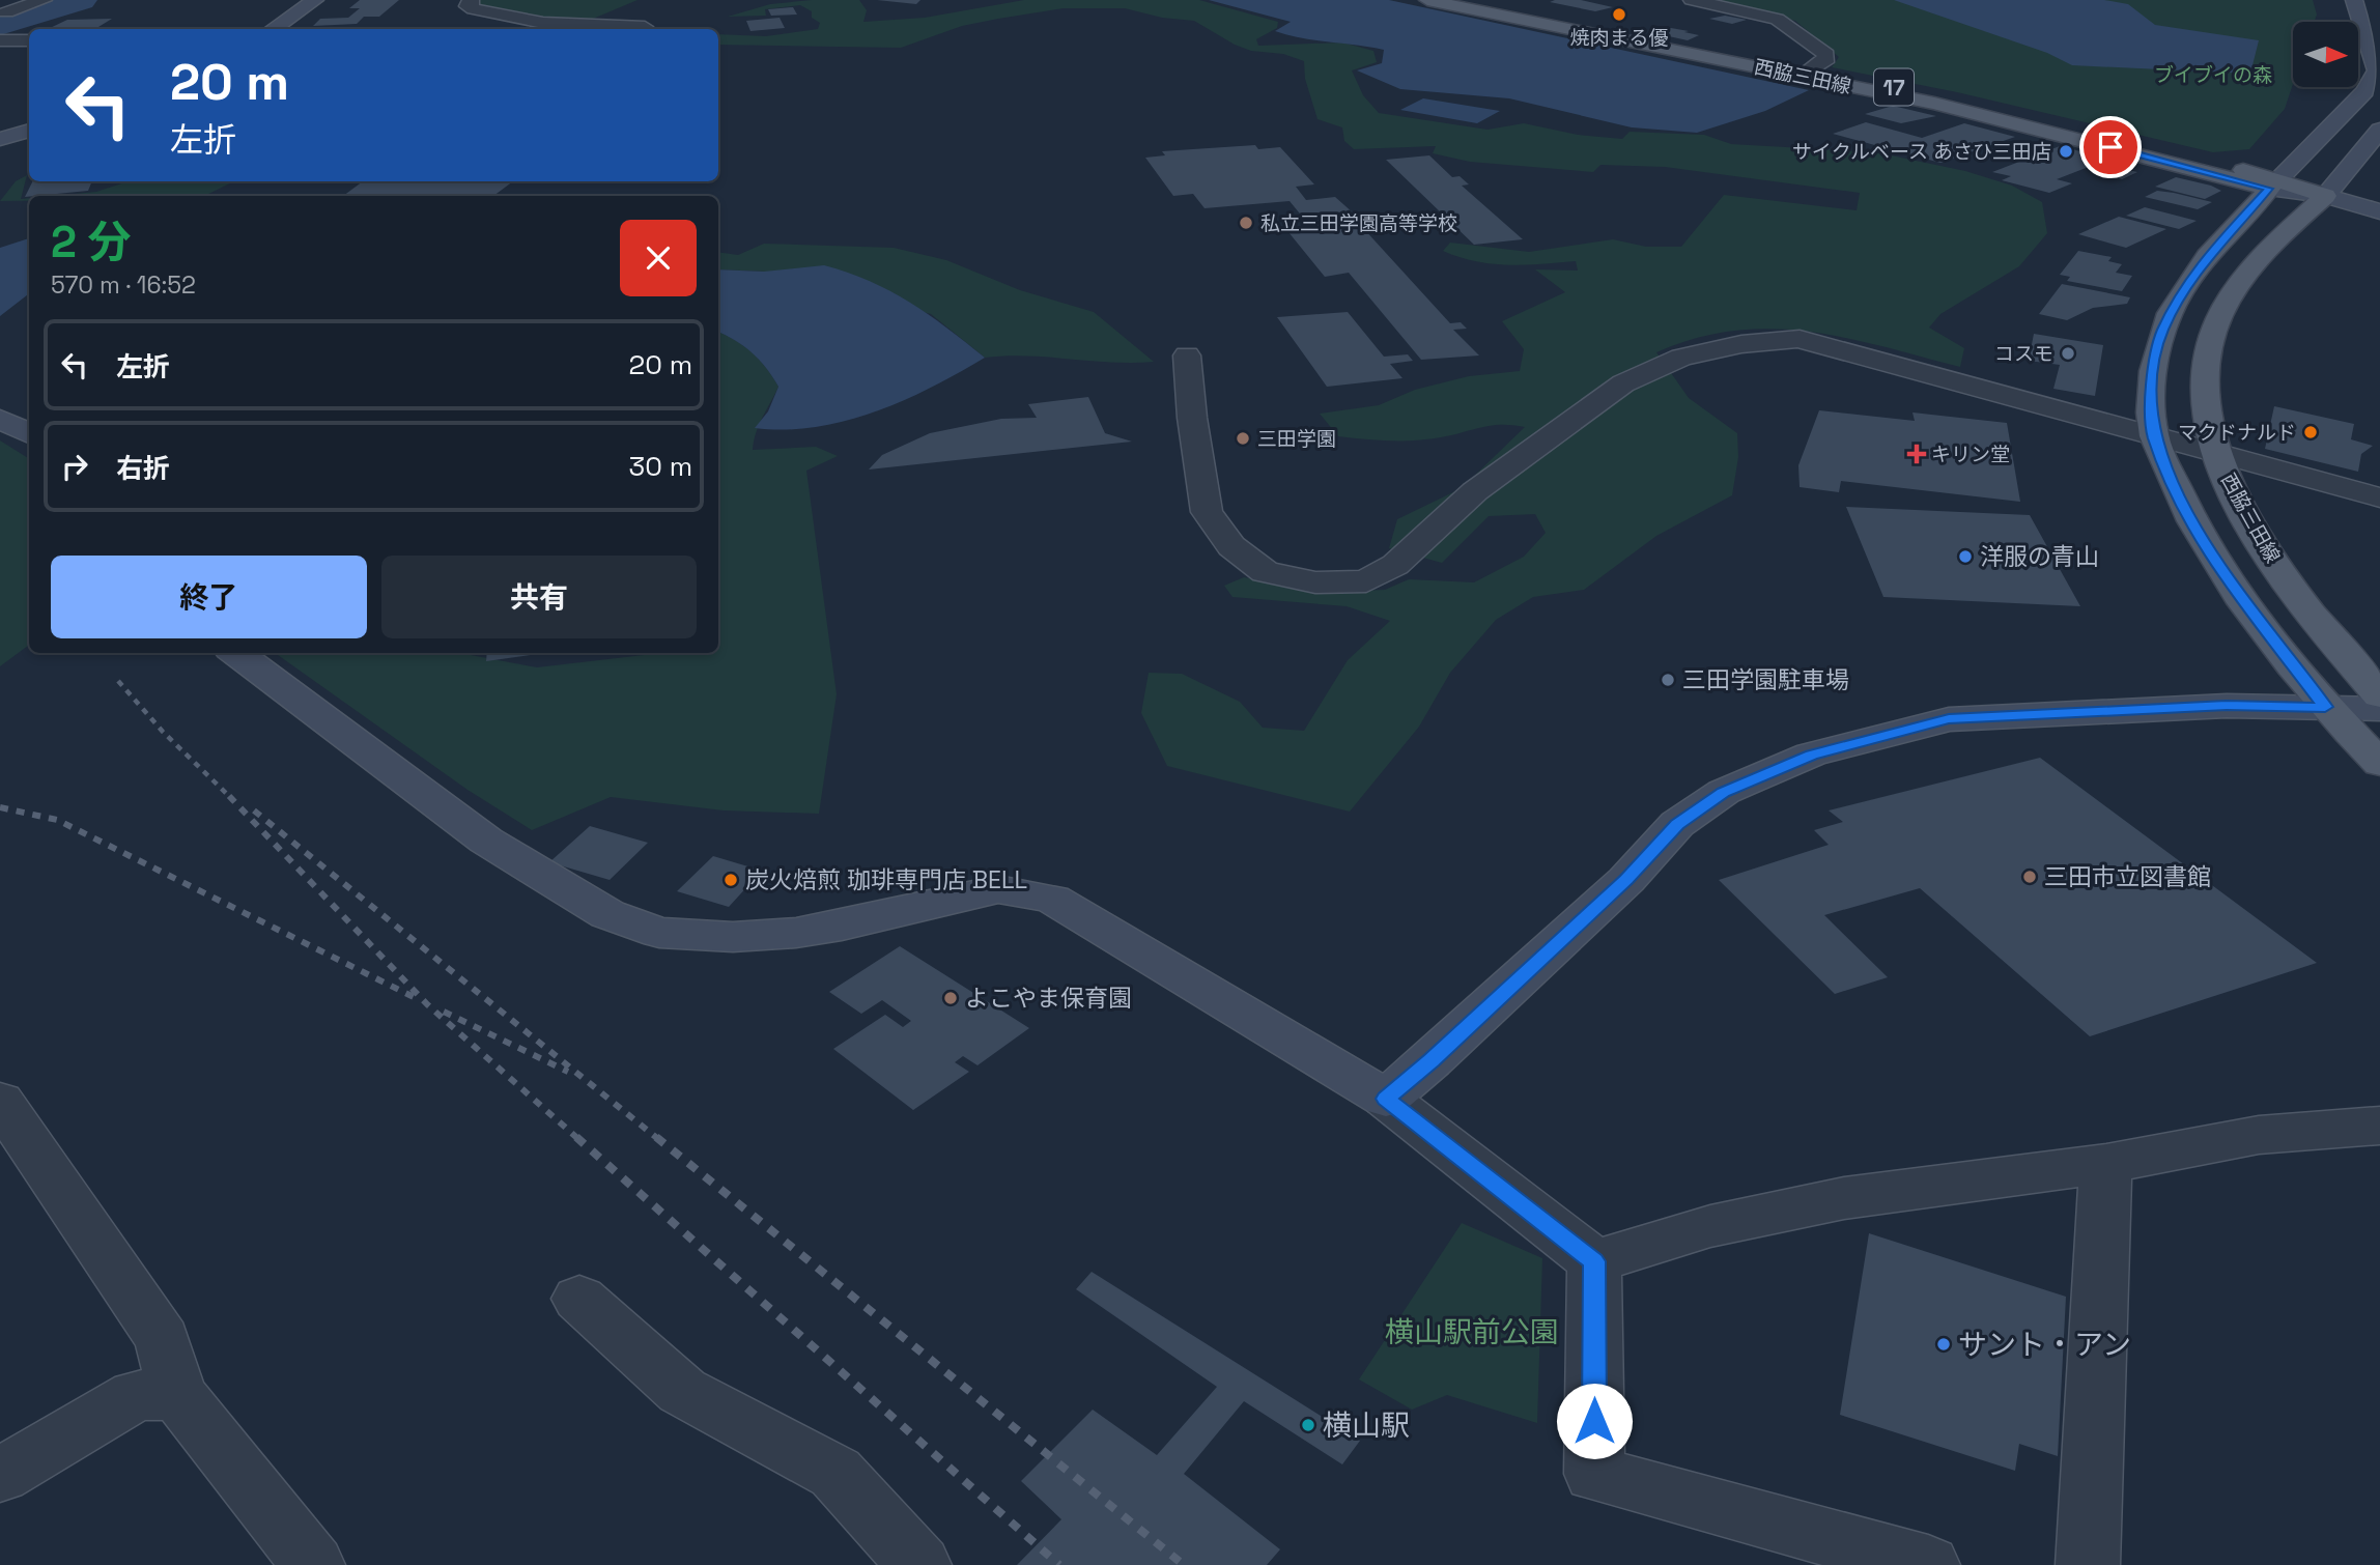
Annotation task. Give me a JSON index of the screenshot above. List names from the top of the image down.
{
  "streets": {
    "main road": ["西脇三田線", "17"]
  },
  "parks": ["ブイブイの森", "横山駅前公園"],
  "places": {
    "other": [
      "焼肉まる優",
      "サイクルベース あさひ三田店",
      "私立三田学園高等学校",
      "コスモ",
      "マクドナルド",
      "三田学園",
      "洋服の青山",
      "三田学園駐車場",
      "三田市立図書館",
      "炭火焙煎 珈琲専門店 BELL",
      "よこやま保育園",
      "サント・アン",
      "横山駅"
    ],
    "health": ["キリン堂"]
  },
  "north": "right",
  "page": {
    "turn": ["20 m", "左折"],
    "heading": ["2 分", "570 m · 16:52"],
    "list": [
      {
        "name": "左折",
        "value": "20 m"
      },
      {
        "name": "右折",
        "value": "30 m"
      }
    ],
    "buttons": ["終了", "共有"]
  }
}
